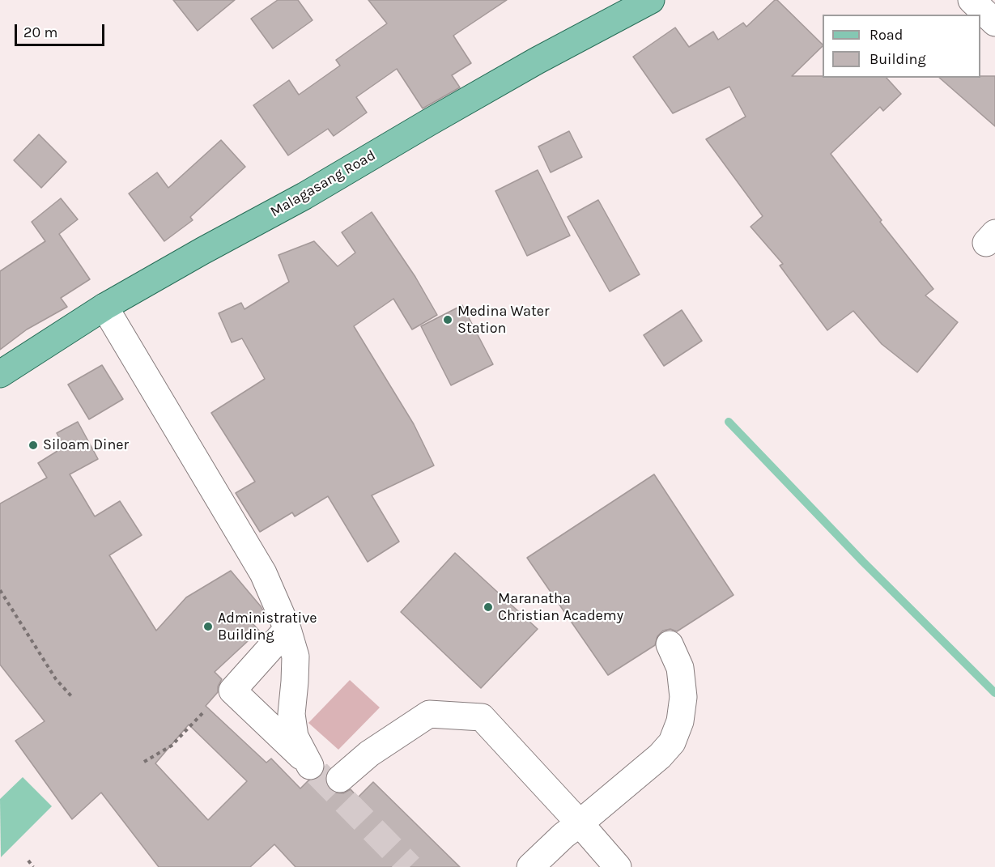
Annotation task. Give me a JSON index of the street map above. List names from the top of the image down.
{
  "streets": {
    "main road": ["Malagasang Road"]
  },
  "places": [
    "Medina Water Station",
    "Siloam Diner",
    "Maranatha Christian Academy",
    "Administrative Building"
  ],
  "legend": ["Road", "Building"],
  "scale_bar": "20 m"
}
